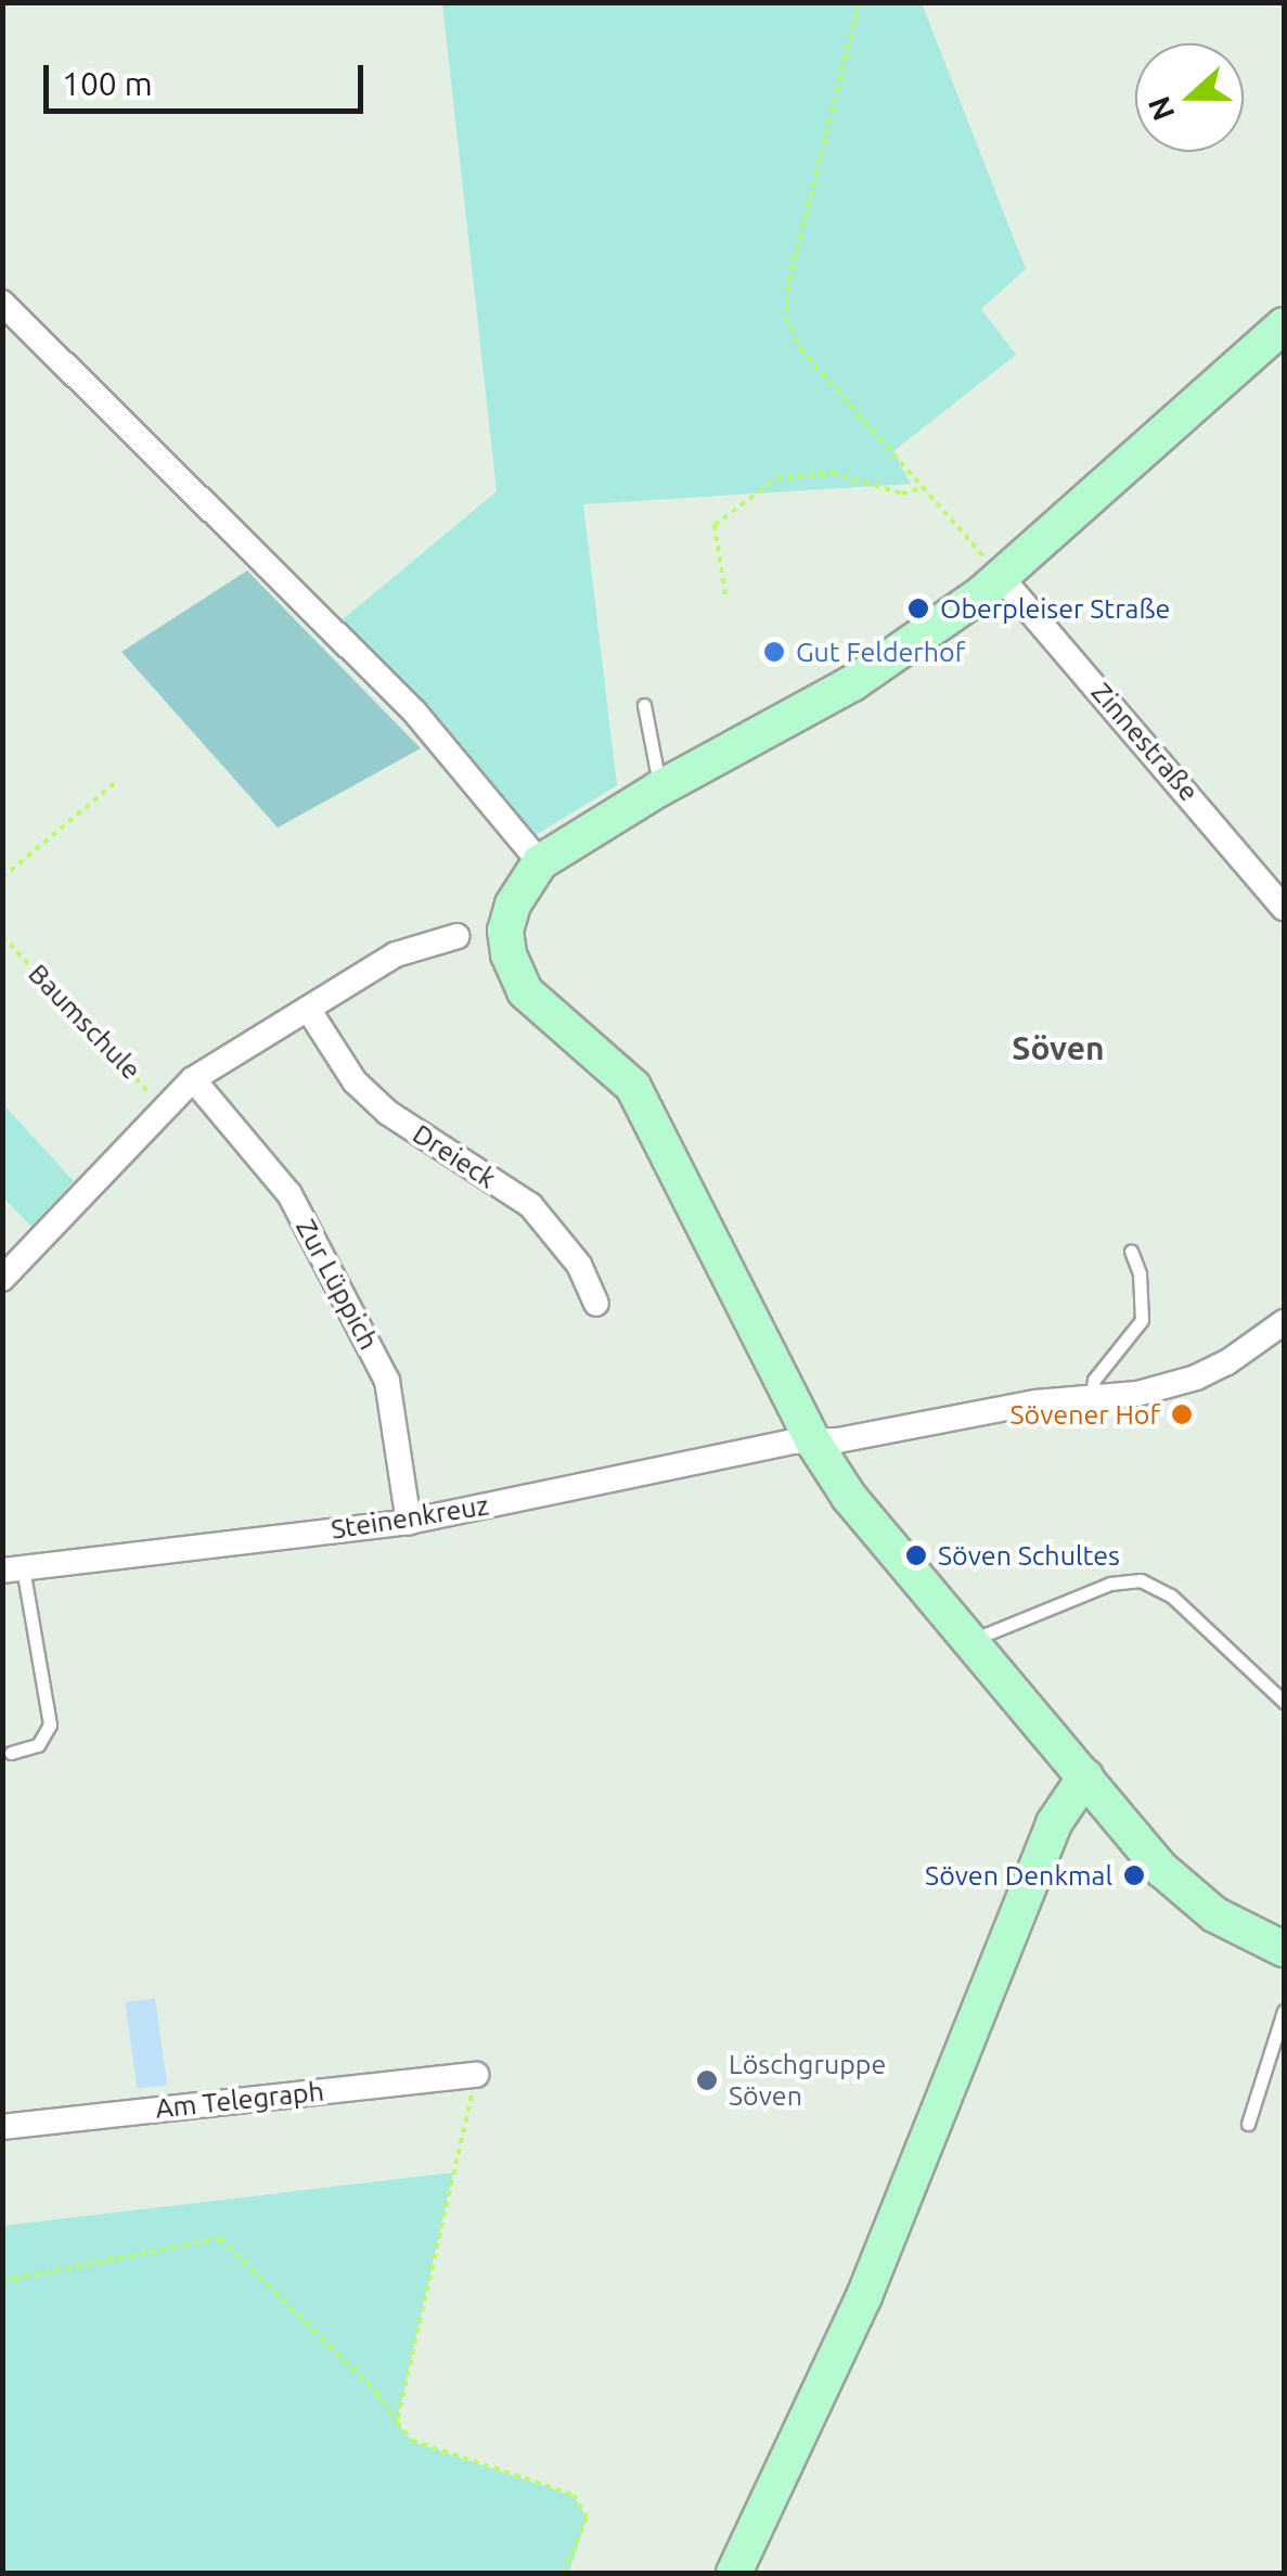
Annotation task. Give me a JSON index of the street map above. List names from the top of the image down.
{
  "streets": {
    "street": [
      "Zinnestraße",
      "Dreieck",
      "Zur Lüppich",
      "Steinenkreuz",
      "Am Telegraph"
    ],
    "path": ["Baumschule"]
  },
  "crossings": [
    ["Zur Lüppich", "Steinenkreuz"]
  ],
  "districts": ["Söven"],
  "places": [
    "Oberpleiser Straße",
    "Gut Felderhof",
    "Sövener Hof",
    "Söven Schultes",
    "Söven Denkmal",
    "Löschgruppe Söven"
  ],
  "scale_bar": "100 m",
  "north": "left"
}
